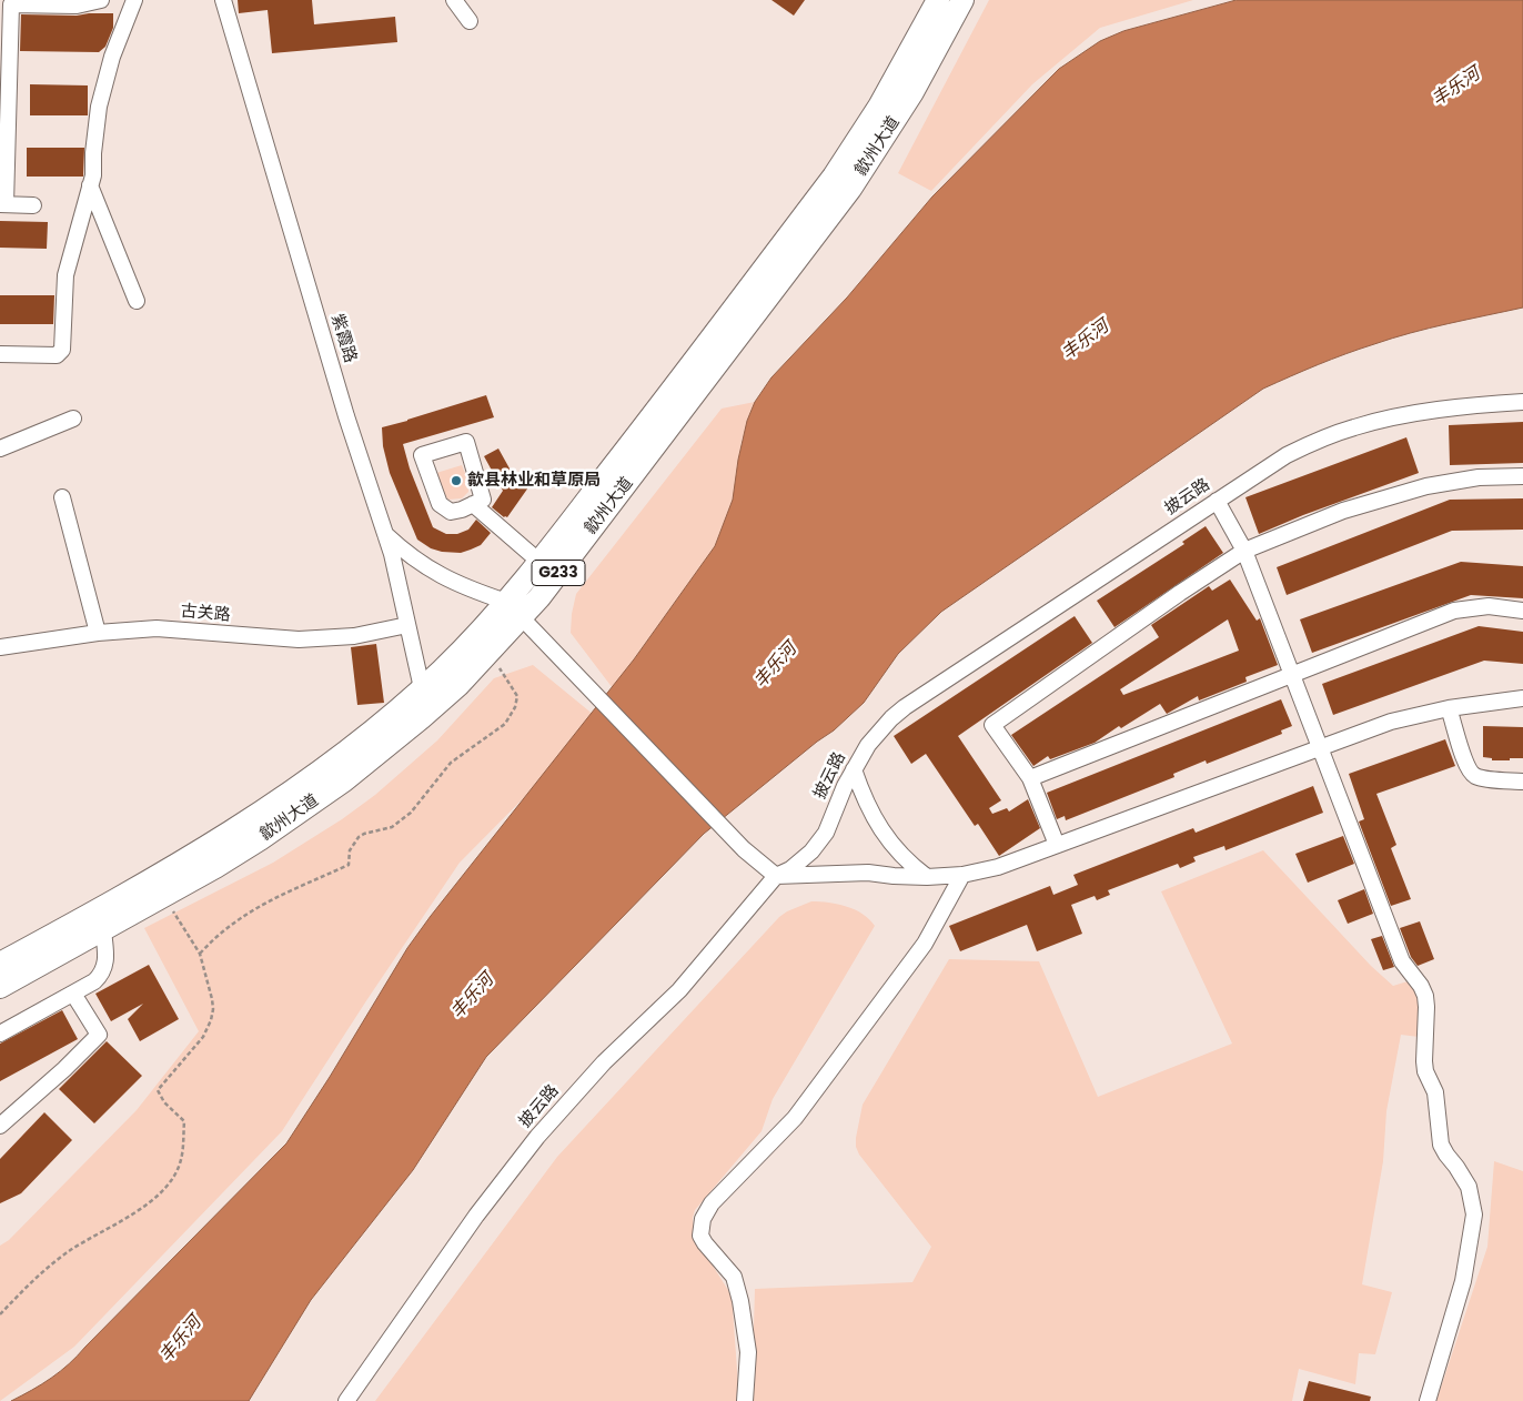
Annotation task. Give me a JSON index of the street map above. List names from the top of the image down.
{
  "streets": {
    "highway": ["歙州大道", "G233"],
    "street": ["紫霞路", "披云路", "古关路"]
  },
  "crossings": [
    ["歙州大道", "紫霞路"],
    ["紫霞路", "古关路"]
  ],
  "water": ["丰乐河"],
  "places": ["歙县林业和草原局"]
}
